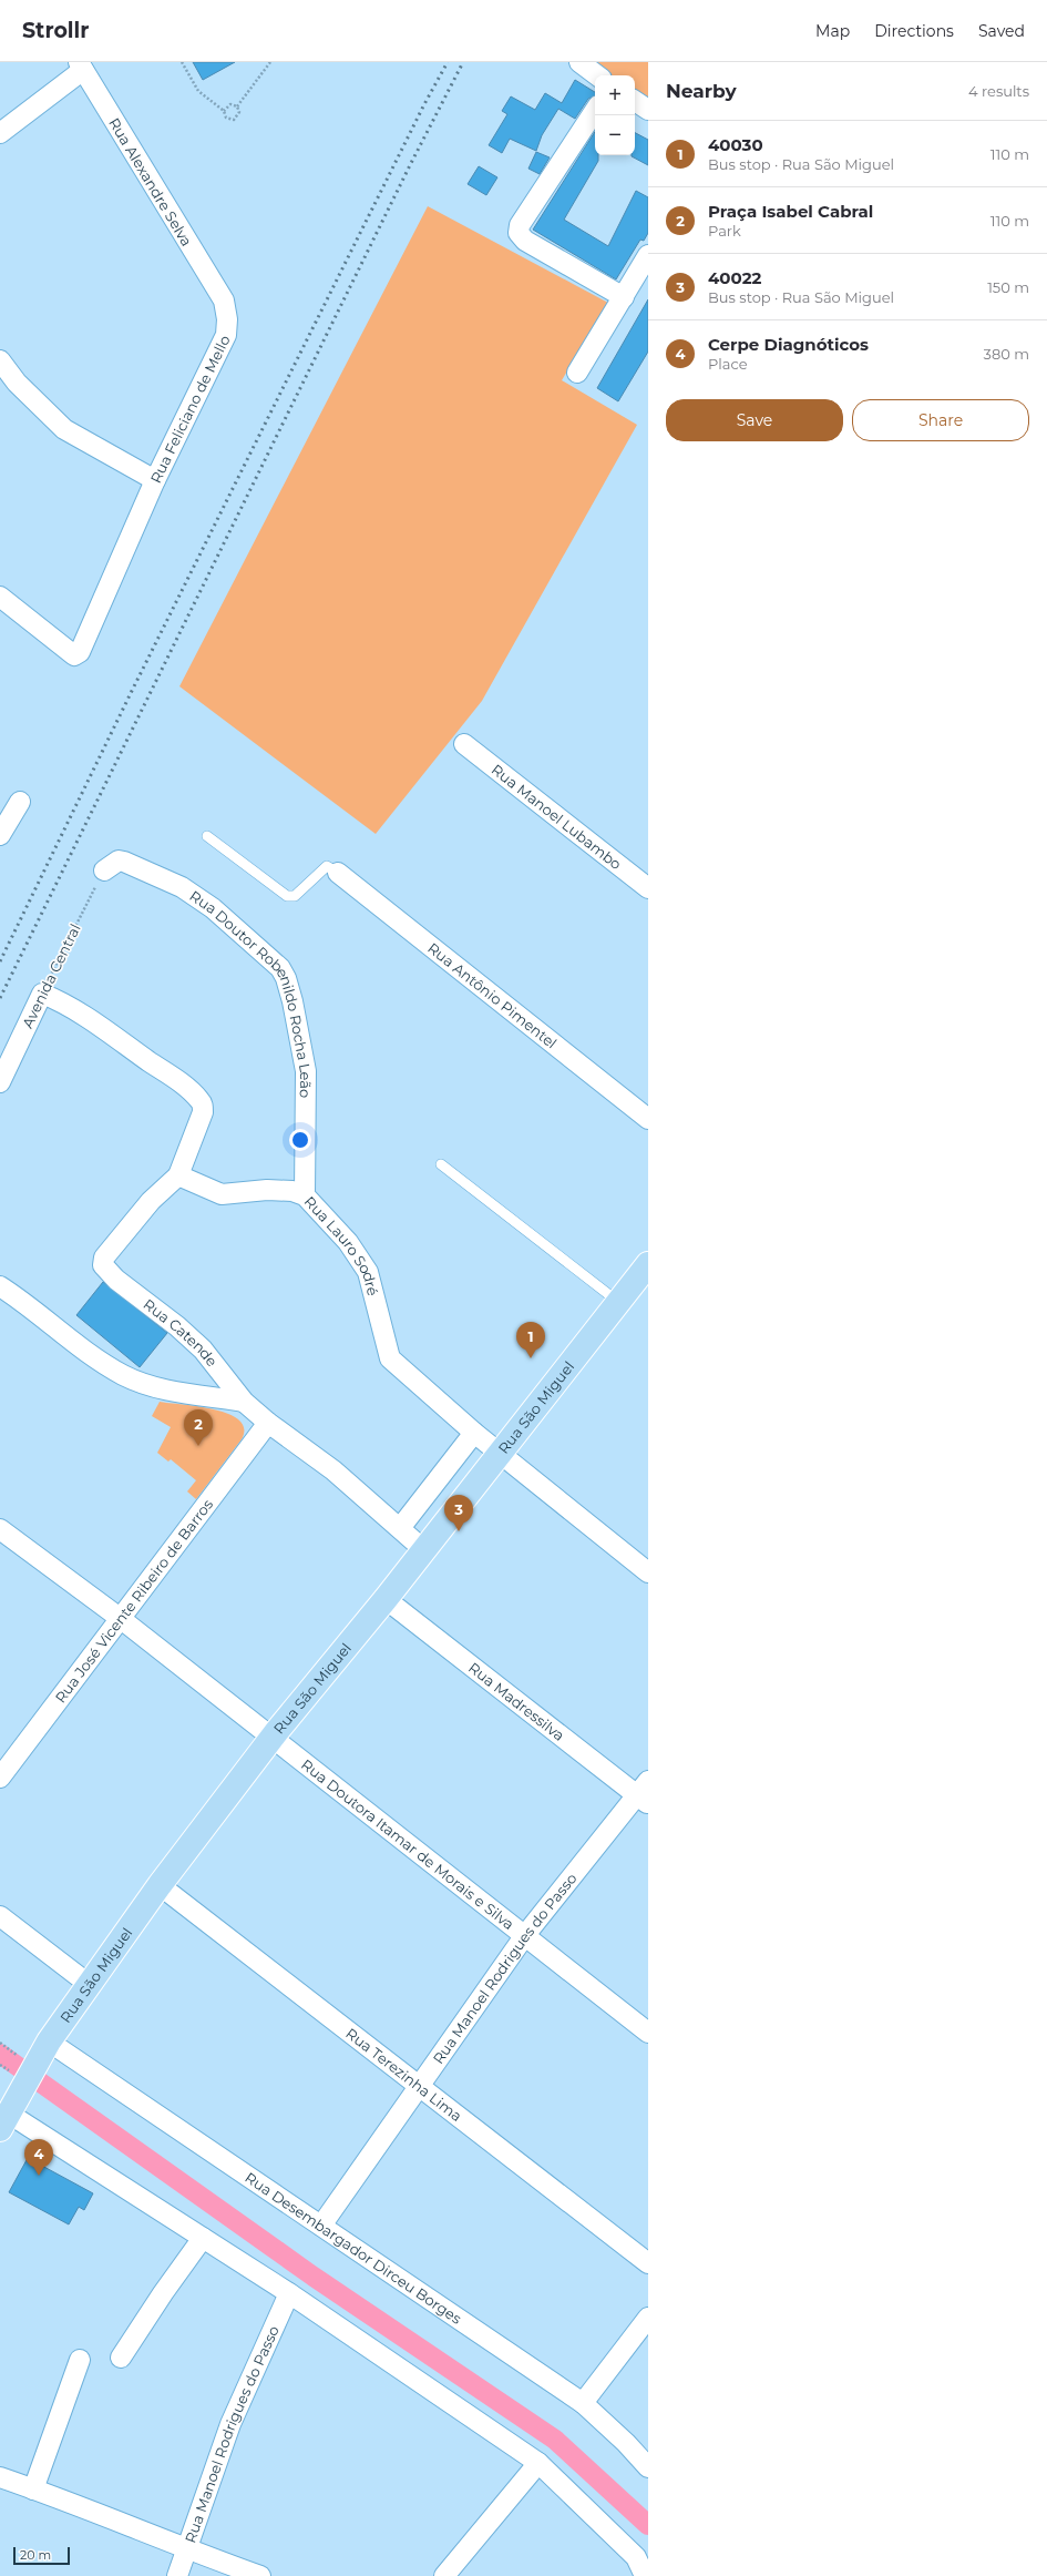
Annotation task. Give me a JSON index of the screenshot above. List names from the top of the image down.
{
  "streets": {
    "main road": ["Rua São Miguel"],
    "street": [
      "Rua Alexandre Selva",
      "Rua Feliciano de Mello",
      "Rua Manoel Lubambo",
      "Avenida Central",
      "Rua Antônio Pimentel",
      "Rua Doutor Robenildo Rocha Leão",
      "Rua Lauro Sodré",
      "Rua Catende",
      "Rua José Vicente Ribeiro de Barros",
      "Rua Madressilva",
      "Rua Doutora Itamar de Morais e Silva",
      "Rua Manoel Rodrigues do Passo",
      "Rua Terezinha Lima",
      "Rua Desembargador Dirceu Borges"
    ]
  },
  "crossings": [
    ["Rua Alexandre Selva", "Rua Feliciano de Mello"],
    ["Avenida Central", "Rua Doutor Robenildo Rocha Leão"],
    ["Rua Doutor Robenildo Rocha Leão", "Rua Lauro Sodré"],
    ["Rua Lauro Sodré", "Rua Catende"],
    ["Rua Lauro Sodré", "Rua São Miguel"],
    ["Rua Catende", "Rua São Miguel"],
    ["Rua Catende", "Rua José Vicente Ribeiro de Barros"],
    ["Rua São Miguel", "Rua Madressilva"],
    ["Rua São Miguel", "Rua Doutora Itamar de Morais e Silva"],
    ["Rua São Miguel", "Rua Terezinha Lima"],
    ["Rua São Miguel", "Rua Desembargador Dirceu Borges"],
    ["Rua José Vicente Ribeiro de Barros", "Rua Doutora Itamar de Morais e Silva"],
    ["Rua Madressilva", "Rua Manoel Rodrigues do Passo"],
    ["Rua Doutora Itamar de Morais e Silva", "Rua Manoel Rodrigues do Passo"],
    ["Rua Manoel Rodrigues do Passo", "Rua Terezinha Lima"],
    ["Rua Manoel Rodrigues do Passo", "Rua Desembargador Dirceu Borges"]
  ],
  "scale_bar": "20 m",
  "page": {
    "header": "Strollr",
    "nav": ["Map", "Directions", "Saved"],
    "heading": ["Nearby", "4 results"],
    "map_buttons": ["+", "−"],
    "list": [
      {
        "mark": "1",
        "name": "40030",
        "note": "Bus stop · Rua São Miguel",
        "value": "110 m"
      },
      {
        "mark": "2",
        "name": "Praça Isabel Cabral",
        "note": "Park",
        "value": "110 m"
      },
      {
        "mark": "3",
        "name": "40022",
        "note": "Bus stop · Rua São Miguel",
        "value": "150 m"
      },
      {
        "mark": "4",
        "name": "Cerpe Diagnóticos",
        "note": "Place",
        "value": "380 m"
      }
    ],
    "buttons": ["Save", "Share"],
    "pins": [
      "1",
      "2",
      "3",
      "4"
    ],
    "scale": "20 m"
  }
}
